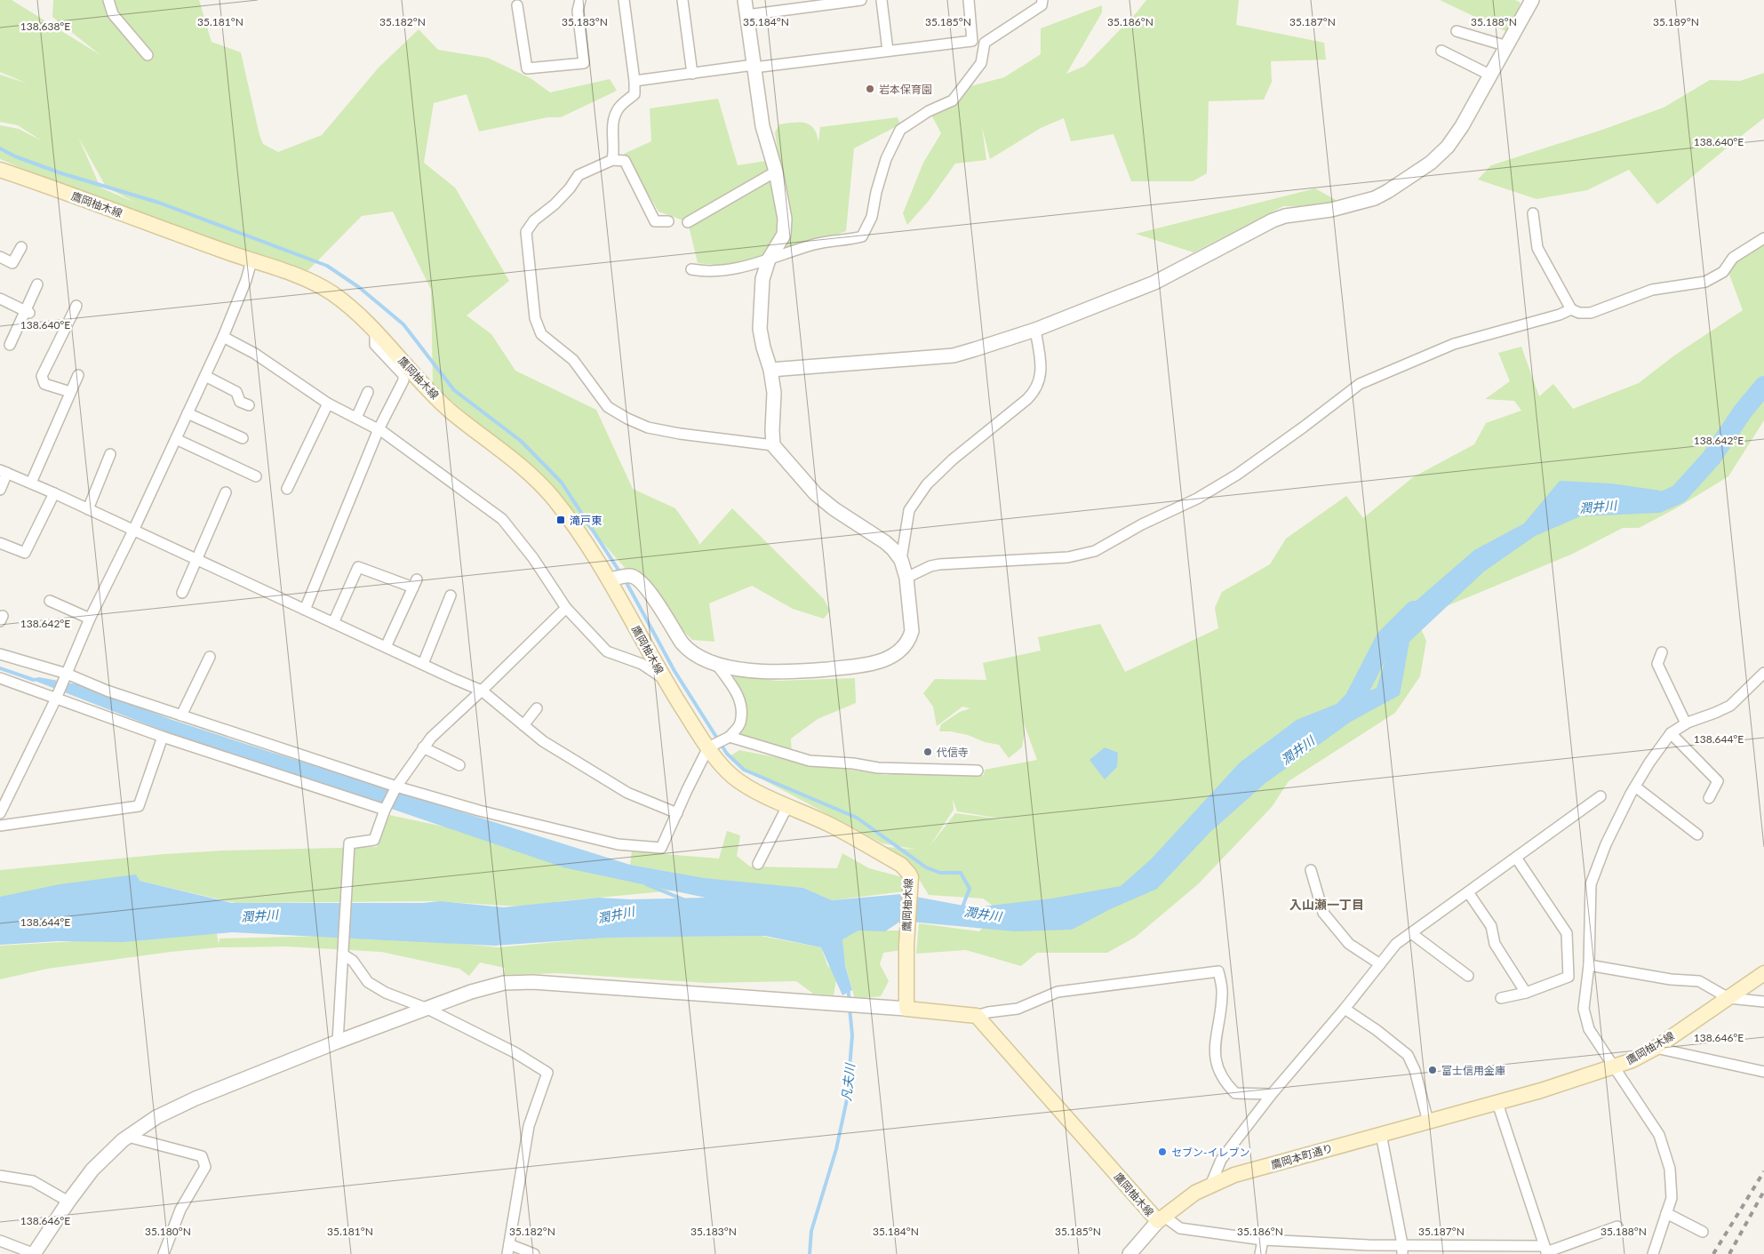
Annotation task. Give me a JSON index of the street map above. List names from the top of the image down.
{
  "streets": {
    "main road": ["鷹岡柚木線", "鷹岡本町通り"]
  },
  "crossings": [
    ["鷹岡柚木線", "鷹岡本町通り"]
  ],
  "districts": ["入山瀬一丁目"],
  "water": ["潤井川", "凡夫川"],
  "places": {
    "other": [
      "岩本保育園",
      "代信寺",
      "富士信用金庫",
      "セブン-イレブン"
    ],
    "transit": ["滝戸東"]
  },
  "coordinates": [
    "35.181°N",
    "35.182°N",
    "35.183°N",
    "35.184°N",
    "35.185°N",
    "35.186°N",
    "35.187°N",
    "35.188°N",
    "35.189°N",
    "138.638°E",
    "138.640°E",
    "138.642°E",
    "138.644°E",
    "138.646°E",
    "35.180°N"
  ]
}
